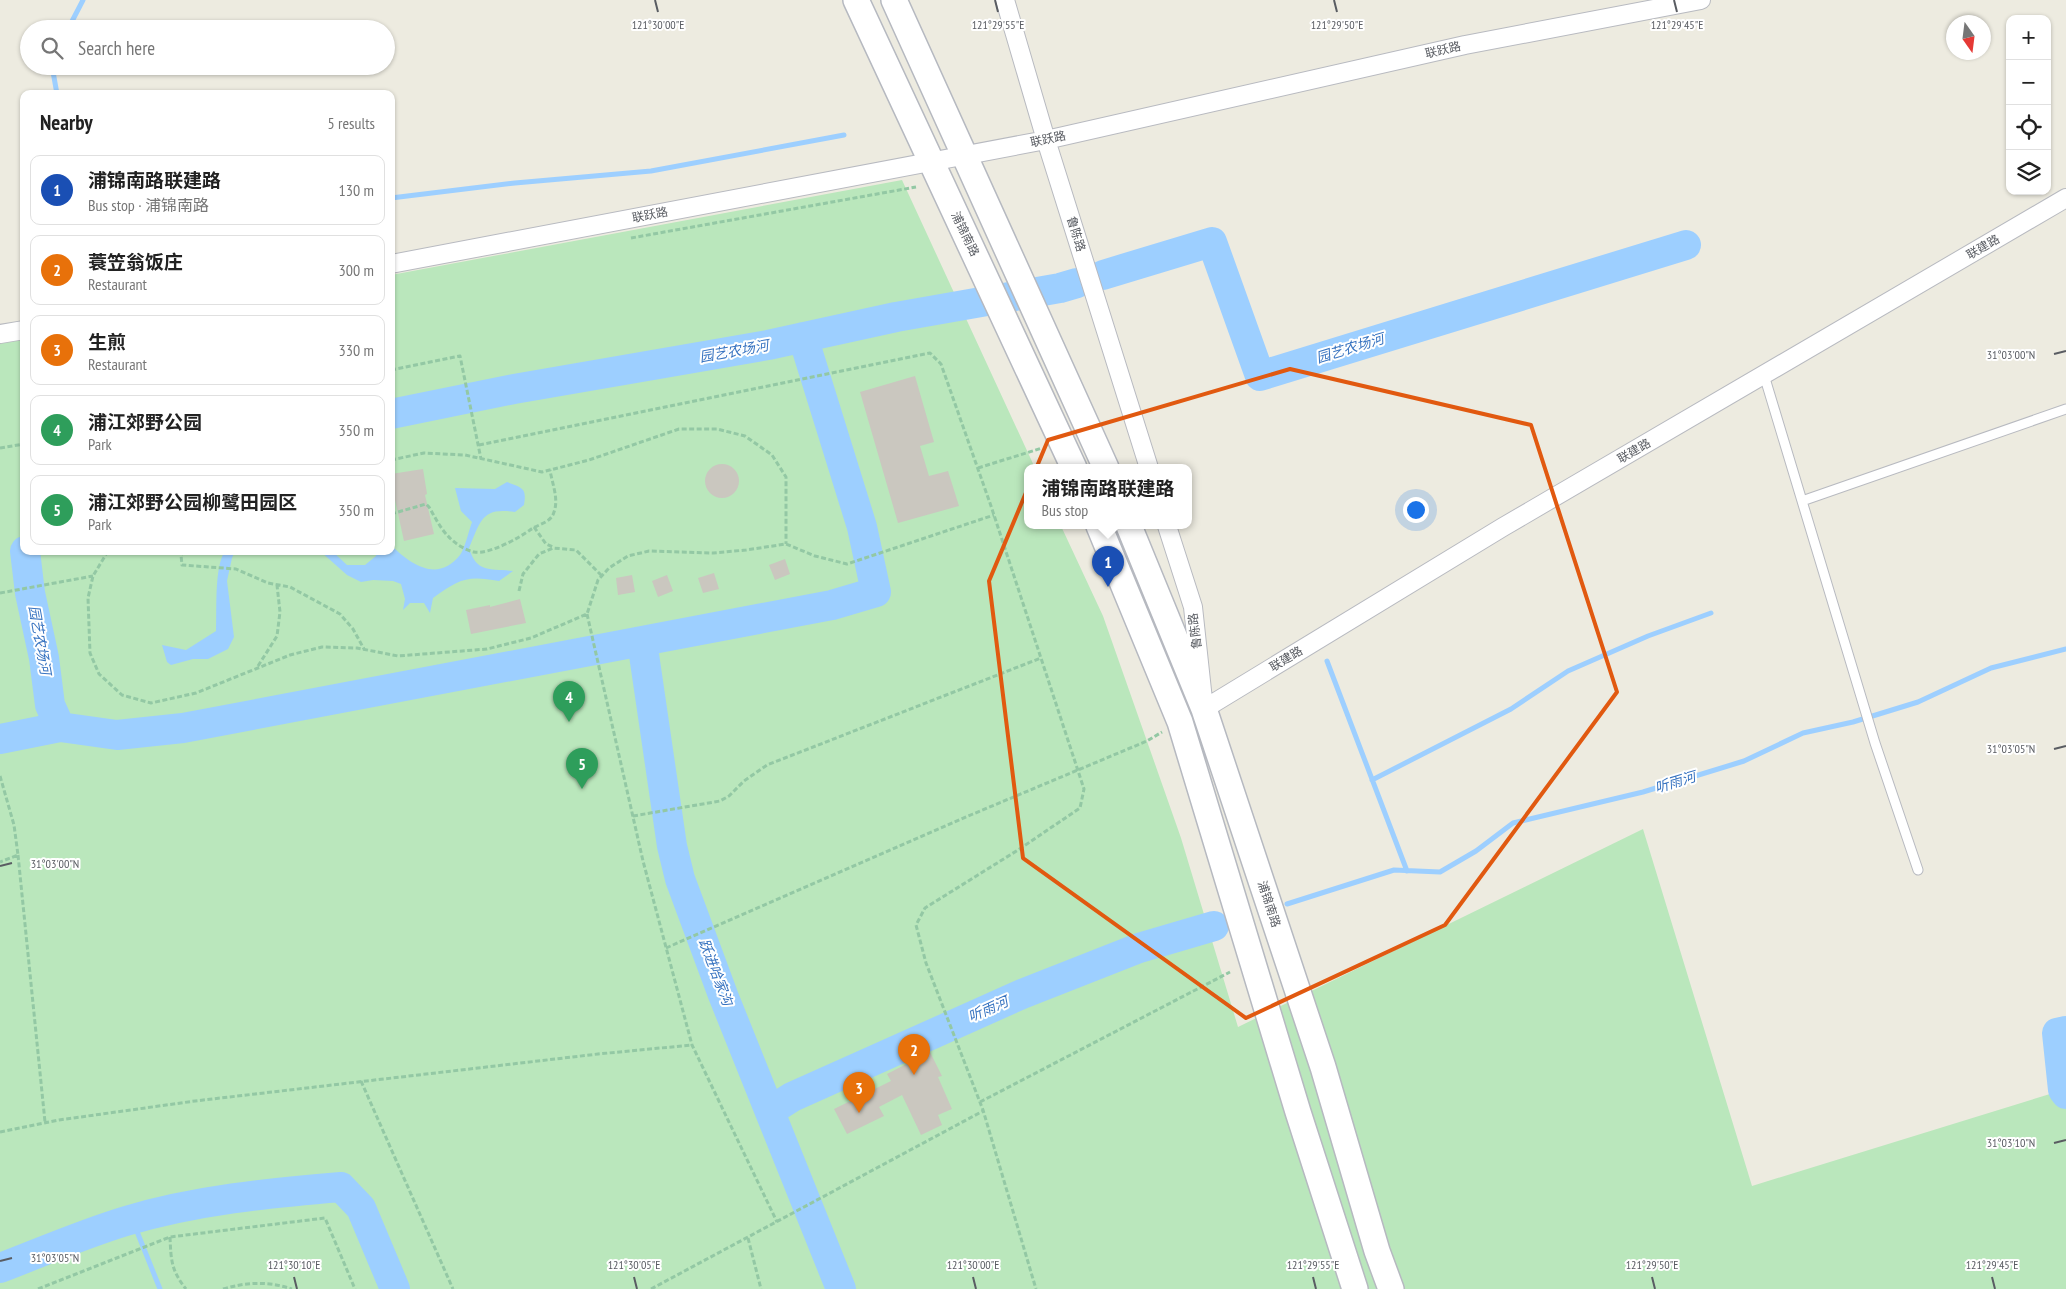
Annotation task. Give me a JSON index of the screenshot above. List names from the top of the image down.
{
  "streets": {
    "main road": ["浦锦南路"],
    "street": ["联跃路", "鲁陈路", "联建路"]
  },
  "crossings": [
    ["联跃路", "浦锦南路"],
    ["联跃路", "鲁陈路"],
    ["浦锦南路", "鲁陈路"],
    ["浦锦南路", "联建路"],
    ["鲁陈路", "联建路"]
  ],
  "water": ["园艺农场河", "听雨河", "跃进哈家沟"],
  "north": "bottom",
  "page": {
    "map_buttons": ["+", "−"],
    "search": "Search here",
    "heading": ["Nearby", "5 results"],
    "list": [
      {
        "mark": "1",
        "name": "浦锦南路联建路",
        "note": "Bus stop · 浦锦南路",
        "value": "130 m"
      },
      {
        "mark": "2",
        "name": "蓑笠翁饭庄",
        "note": "Restaurant",
        "value": "300 m"
      },
      {
        "mark": "3",
        "name": "生煎",
        "note": "Restaurant",
        "value": "330 m"
      },
      {
        "mark": "4",
        "name": "浦江郊野公园",
        "note": "Park",
        "value": "350 m"
      },
      {
        "mark": "5",
        "name": "浦江郊野公园柳鹭田园区",
        "note": "Park",
        "value": "350 m"
      }
    ],
    "popup": ["浦锦南路联建路", "Bus stop"],
    "pins": [
      "1",
      "4",
      "5",
      "2",
      "3"
    ]
  },
  "coordinates": [
    "121°30'00\"E",
    "121°29'55\"E",
    "121°29'50\"E",
    "121°29'45\"E",
    "31°03'00\"N",
    "31°03'05\"N",
    "31°03'10\"N",
    "121°30'10\"E",
    "121°30'05\"E"
  ]
}
